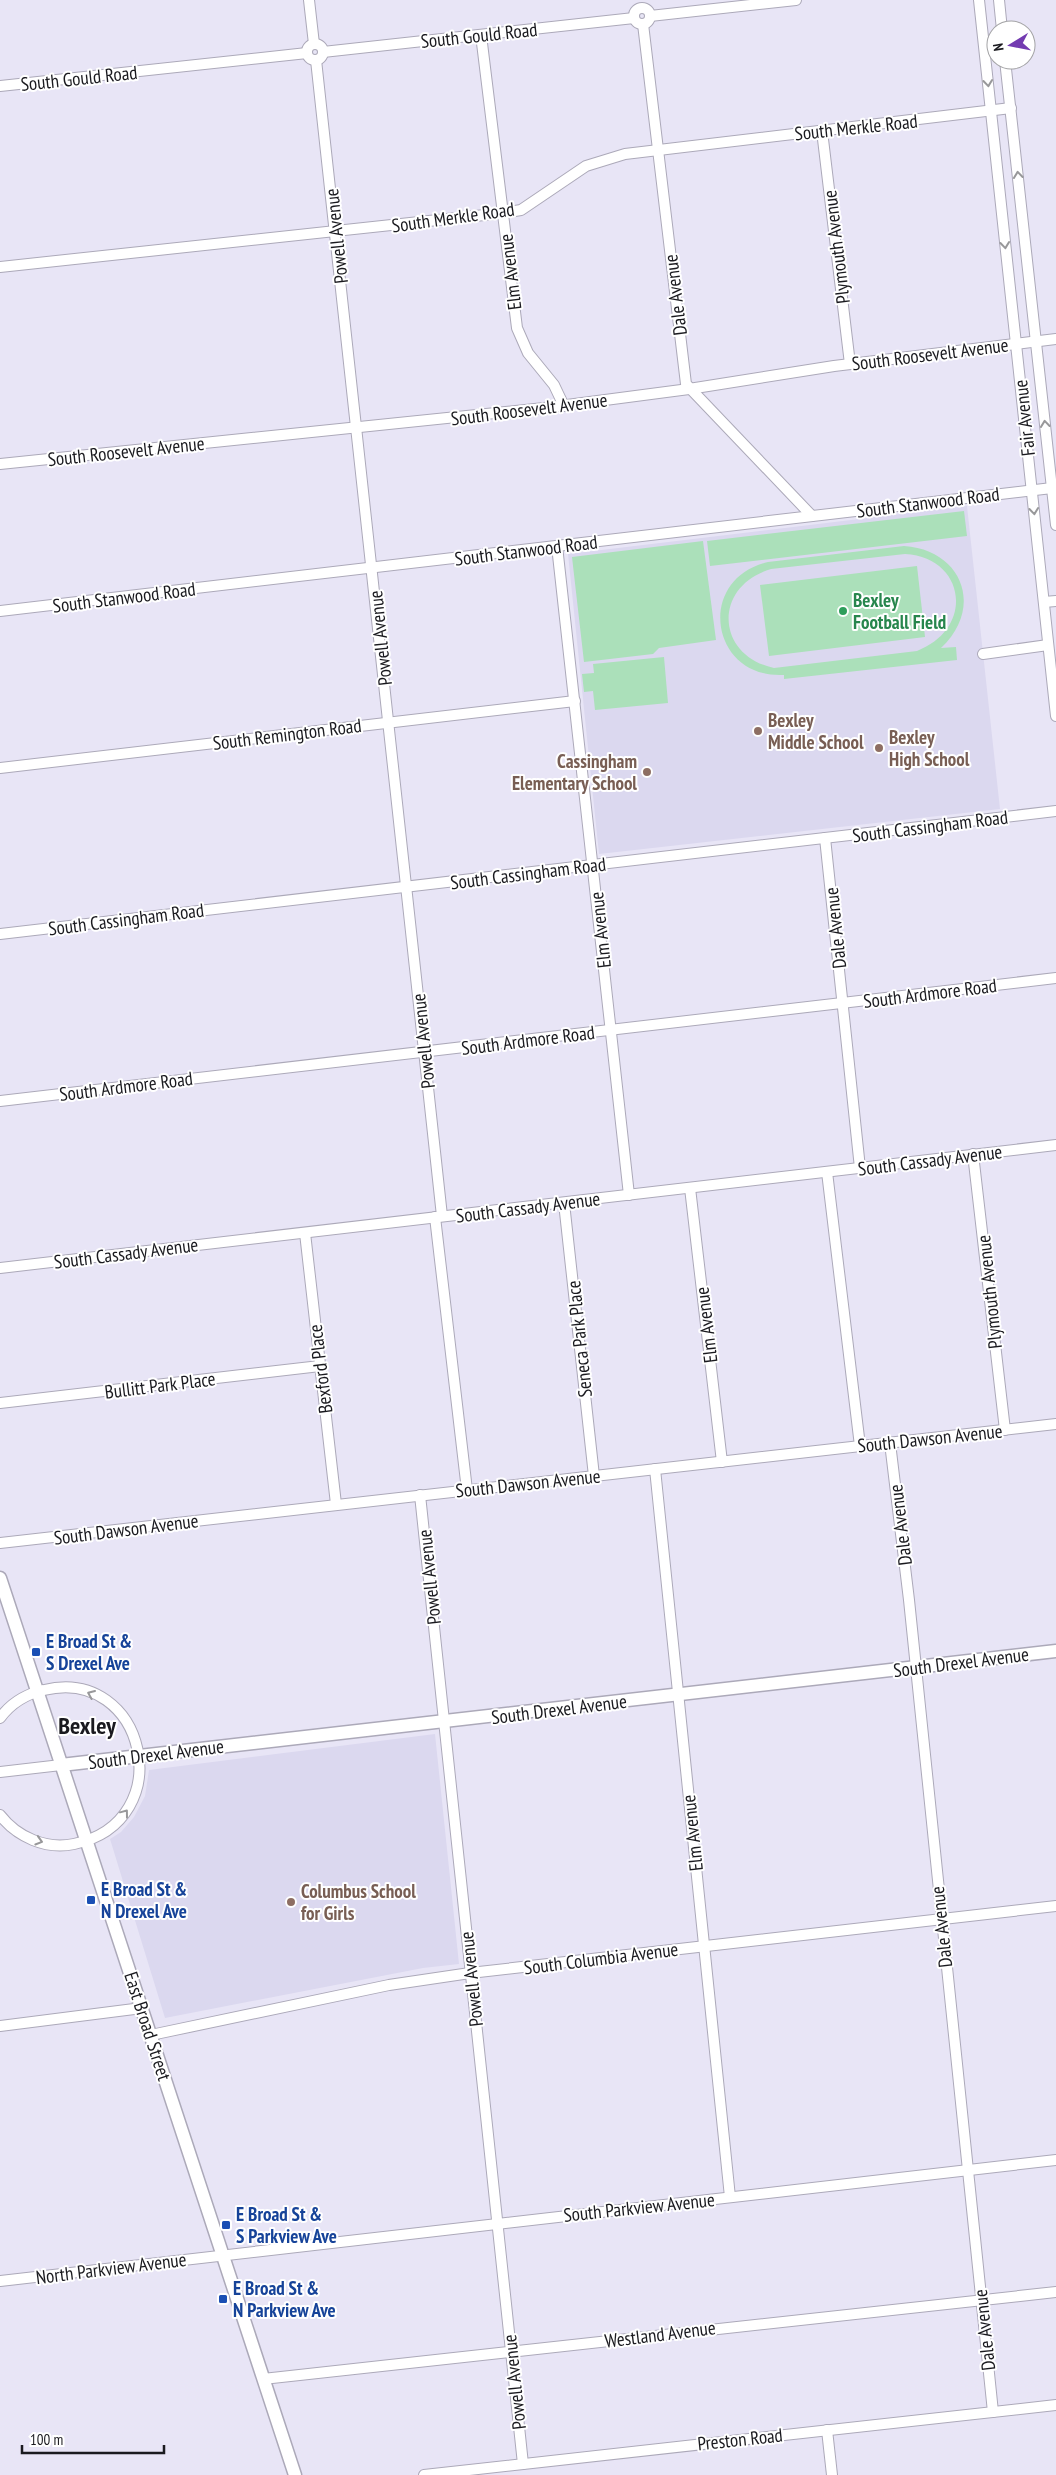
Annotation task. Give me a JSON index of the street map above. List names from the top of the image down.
{
  "streets": {
    "main road": ["South Drexel Avenue", "East Broad Street"],
    "street": [
      "South Gould Road",
      "South Merkle Road",
      "Powell Avenue",
      "Plymouth Avenue",
      "Elm Avenue",
      "Dale Avenue",
      "South Roosevelt Avenue",
      "Fair Avenue",
      "South Stanwood Road",
      "South Remington Road",
      "South Cassingham Road",
      "South Ardmore Road",
      "South Cassady Avenue",
      "Seneca Park Place",
      "Bexford Place",
      "Bullitt Park Place",
      "South Dawson Avenue",
      "South Columbia Avenue",
      "South Parkview Avenue",
      "North Parkview Avenue",
      "Westland Avenue",
      "Preston Road"
    ]
  },
  "crossings": [
    ["South Gould Road", "Powell Avenue"],
    ["South Gould Road", "Elm Avenue"],
    ["South Gould Road", "Dale Avenue"],
    ["South Merkle Road", "Powell Avenue"],
    ["South Merkle Road", "Plymouth Avenue"],
    ["South Merkle Road", "Elm Avenue"],
    ["South Merkle Road", "Dale Avenue"],
    ["South Merkle Road", "Fair Avenue"],
    ["Powell Avenue", "South Roosevelt Avenue"],
    ["Powell Avenue", "South Stanwood Road"],
    ["Powell Avenue", "South Remington Road"],
    ["Powell Avenue", "South Cassingham Road"],
    ["Powell Avenue", "South Ardmore Road"],
    ["Powell Avenue", "South Cassady Avenue"],
    ["Powell Avenue", "South Dawson Avenue"],
    ["Powell Avenue", "South Drexel Avenue"],
    ["Powell Avenue", "South Columbia Avenue"],
    ["Powell Avenue", "South Parkview Avenue"],
    ["Powell Avenue", "Westland Avenue"],
    ["Powell Avenue", "Preston Road"],
    ["Plymouth Avenue", "South Roosevelt Avenue"],
    ["Plymouth Avenue", "South Cassady Avenue"],
    ["Plymouth Avenue", "South Dawson Avenue"],
    ["Elm Avenue", "South Roosevelt Avenue"],
    ["Elm Avenue", "South Stanwood Road"],
    ["Elm Avenue", "South Remington Road"],
    ["Elm Avenue", "South Cassingham Road"],
    ["Elm Avenue", "South Ardmore Road"],
    ["Elm Avenue", "South Cassady Avenue"],
    ["Elm Avenue", "South Dawson Avenue"],
    ["Elm Avenue", "South Drexel Avenue"],
    ["Elm Avenue", "South Columbia Avenue"],
    ["Elm Avenue", "South Parkview Avenue"],
    ["Dale Avenue", "South Roosevelt Avenue"],
    ["Dale Avenue", "South Stanwood Road"],
    ["Dale Avenue", "South Cassingham Road"],
    ["Dale Avenue", "South Ardmore Road"],
    ["Dale Avenue", "South Cassady Avenue"],
    ["Dale Avenue", "South Dawson Avenue"],
    ["Dale Avenue", "South Drexel Avenue"],
    ["Dale Avenue", "South Columbia Avenue"],
    ["Dale Avenue", "South Parkview Avenue"],
    ["Dale Avenue", "Westland Avenue"],
    ["Dale Avenue", "Preston Road"],
    ["South Roosevelt Avenue", "Fair Avenue"],
    ["Fair Avenue", "South Stanwood Road"],
    ["South Cassady Avenue", "Seneca Park Place"],
    ["South Cassady Avenue", "Bexford Place"],
    ["Seneca Park Place", "South Dawson Avenue"],
    ["Bexford Place", "Bullitt Park Place"],
    ["Bexford Place", "South Dawson Avenue"],
    ["South Drexel Avenue", "East Broad Street"],
    ["South Columbia Avenue", "East Broad Street"],
    ["East Broad Street", "South Parkview Avenue"],
    ["East Broad Street", "North Parkview Avenue"],
    ["East Broad Street", "Westland Avenue"],
    ["South Parkview Avenue", "North Parkview Avenue"]
  ],
  "districts": ["Bexley"],
  "places": {
    "other": [
      "Bexley Football Field",
      "Bexley Middle School",
      "Bexley High School",
      "Cassingham Elementary School",
      "Columbus School for Girls"
    ],
    "transit": [
      "E Broad St & S Drexel Ave",
      "E Broad St & N Drexel Ave",
      "E Broad St & S Parkview Ave",
      "E Broad St & N Parkview Ave"
    ]
  },
  "scale_bar": "100 m",
  "north": "left"
}
